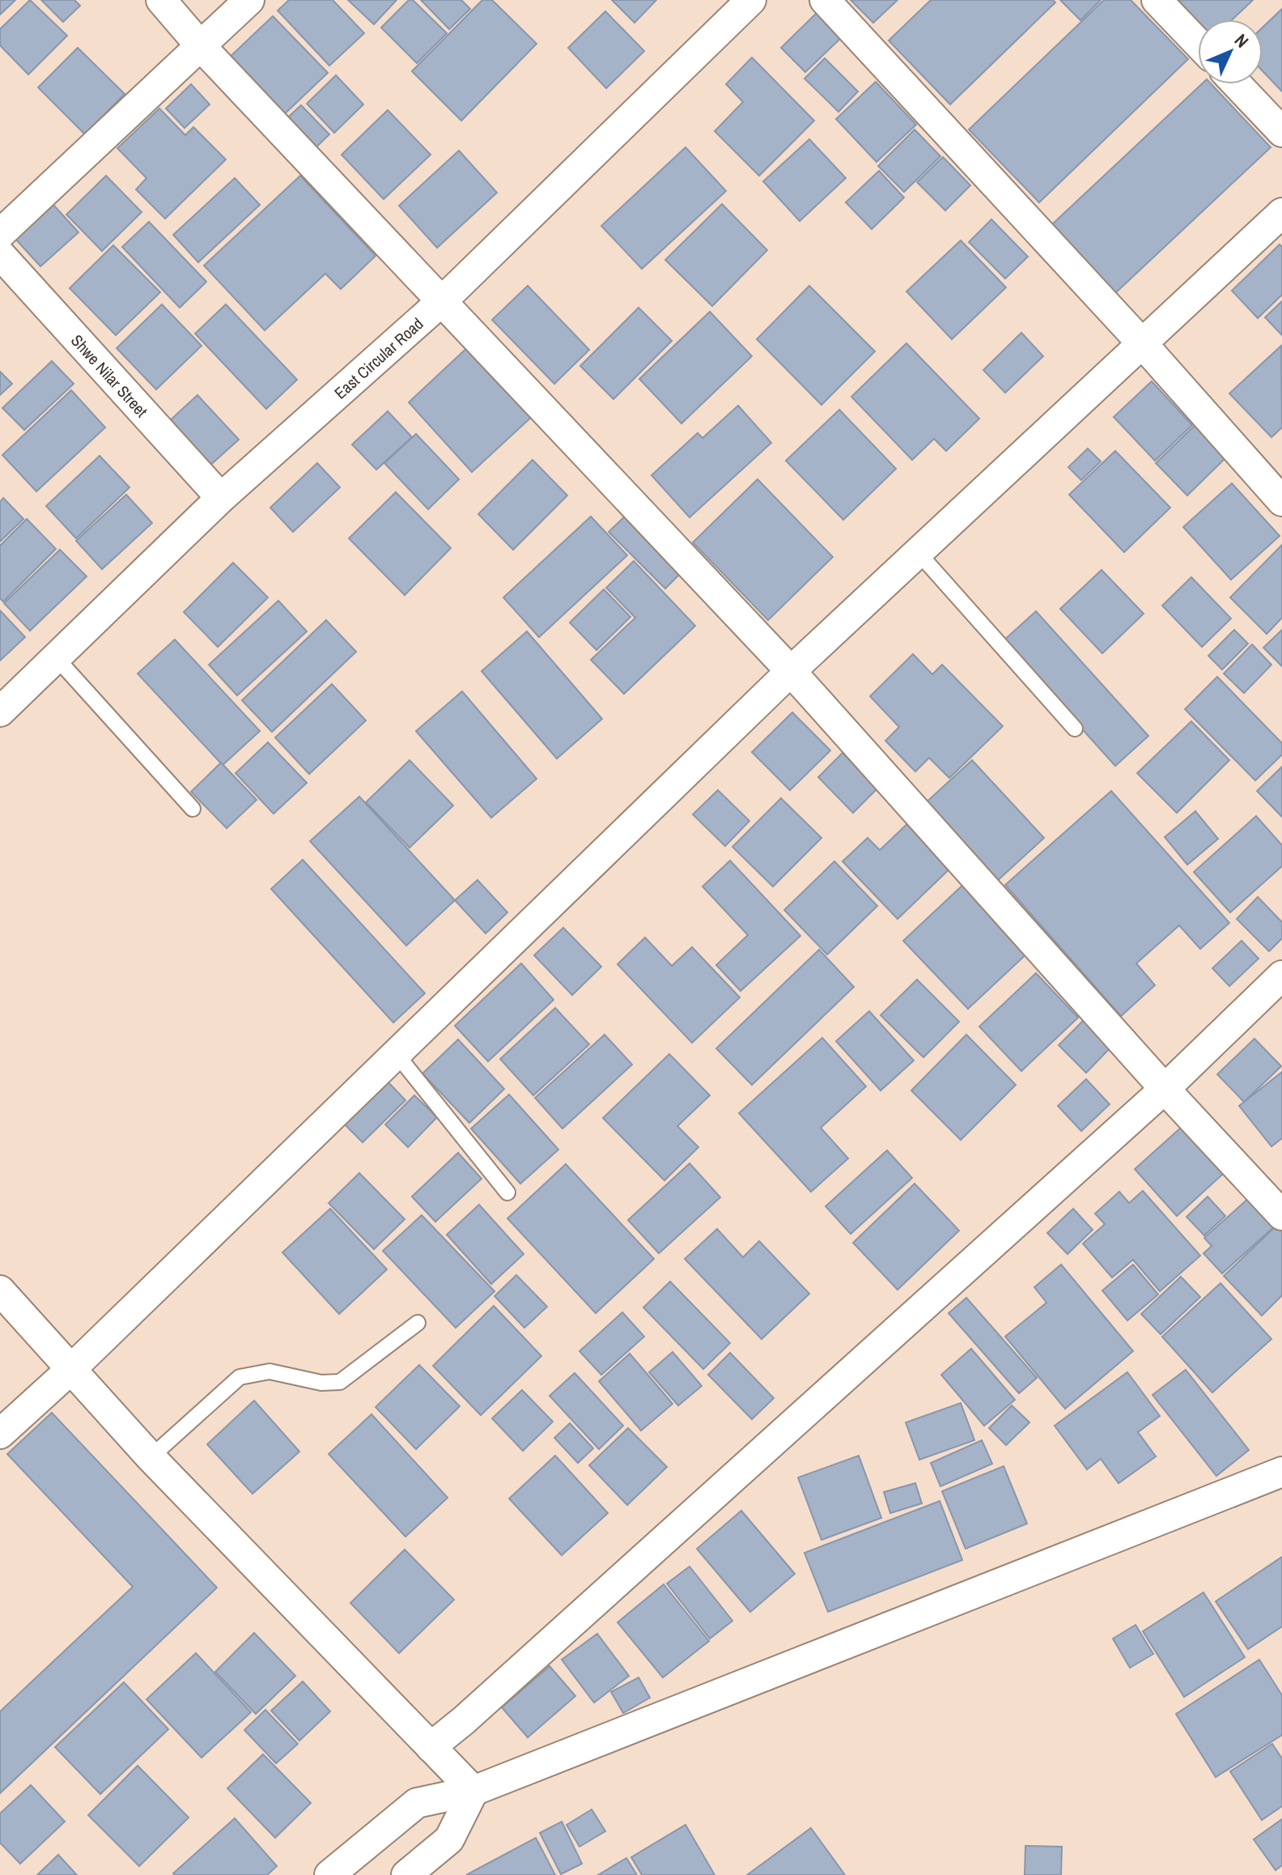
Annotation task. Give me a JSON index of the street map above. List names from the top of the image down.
{
  "streets": {
    "street": ["East Circular Road", "Shwe Nilar Street"]
  },
  "crossings": [
    ["East Circular Road", "Shwe Nilar Street"]
  ],
  "north": "top right"
}
